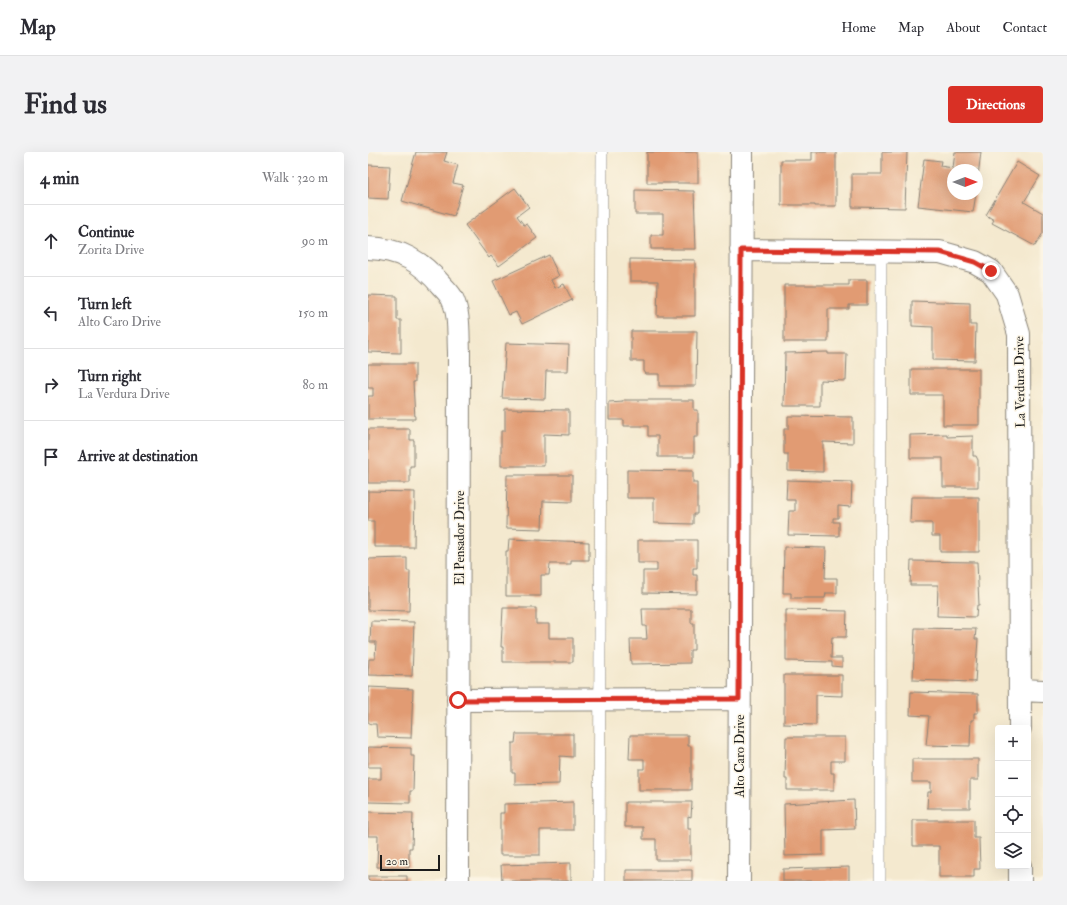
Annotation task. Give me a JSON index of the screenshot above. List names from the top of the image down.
{
  "streets": {
    "street": ["La Verdura Drive", "El Pensador Drive", "Alto Caro Drive"]
  },
  "crossings": [
    ["La Verdura Drive", "Alto Caro Drive"]
  ],
  "scale_bar": "20 m",
  "north": "right",
  "page": {
    "header": "Map",
    "nav": [
      "Home",
      "Map",
      "About",
      "Contact"
    ],
    "buttons": "Directions",
    "title": "Find us",
    "heading": ["4 min", "Walk · 320 m"],
    "list": [
      ["Continue", "Zorita Drive", "90 m"],
      ["Turn left", "Alto Caro Drive", "150 m"],
      ["Turn right", "La Verdura Drive", "80 m"],
      "Arrive at destination"
    ],
    "map_buttons": ["+", "−"],
    "scale": "20 m"
  }
}
